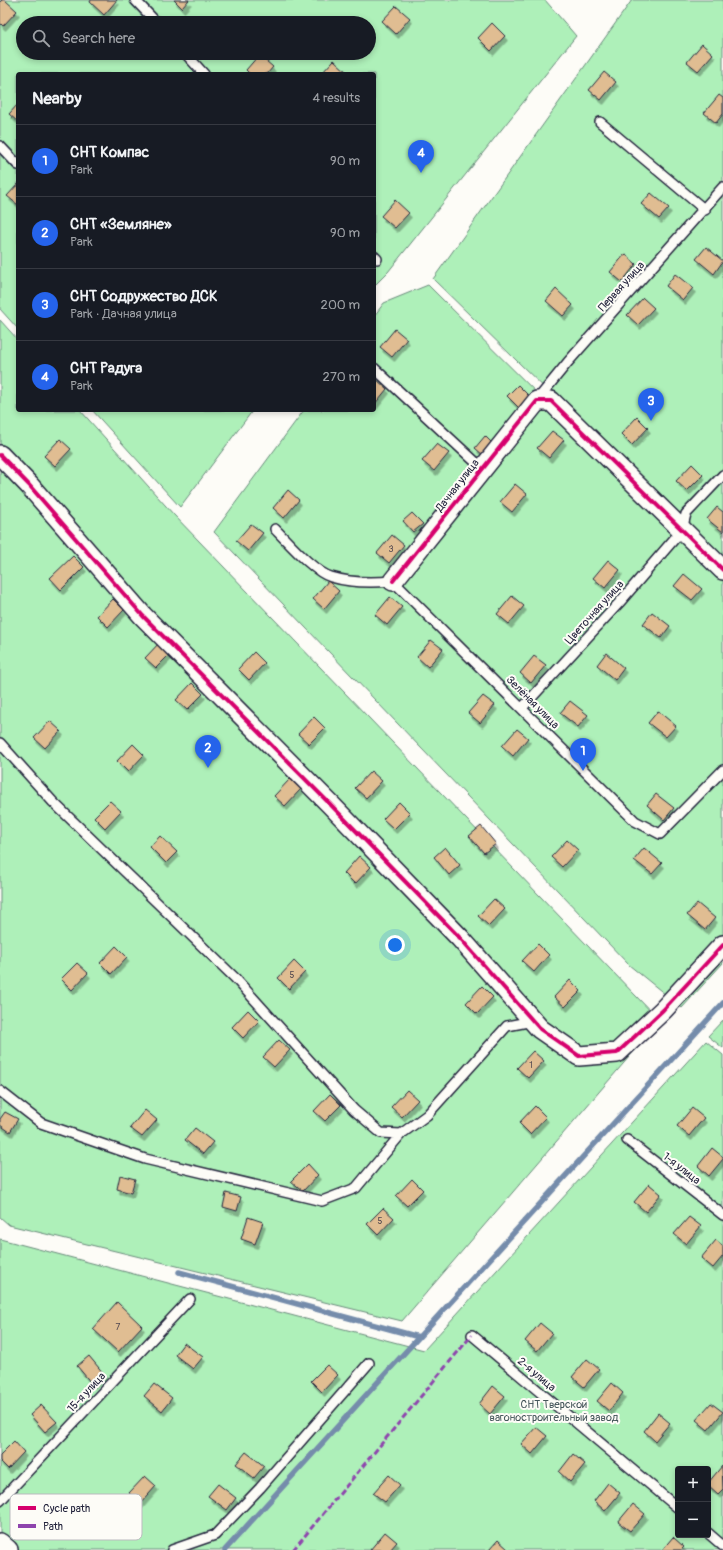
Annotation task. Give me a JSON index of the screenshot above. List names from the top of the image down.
{
  "streets": {
    "street": ["Дачная улица"],
    "lane": [
      "Первая улица",
      "Цветочная улица",
      "Зелёная улица",
      "1-я улица",
      "2-я улица",
      "15-я улица"
    ]
  },
  "crossings": [
    ["Первая улица", "Дачная улица"],
    ["Дачная улица", "Зелёная улица"],
    ["Цветочная улица", "Зелёная улица"]
  ],
  "parks": ["СНТ Тверской вагоностроительный завод"],
  "house_numbers": [
    "3",
    "5",
    "1",
    "5",
    "7"
  ],
  "legend": ["Cycle path", "Path"],
  "page": {
    "search": "Search here",
    "heading": ["Nearby", "4 results"],
    "list": [
      {
        "mark": "1",
        "name": "СНТ Компас",
        "note": "Park",
        "value": "90 m"
      },
      {
        "mark": "2",
        "name": "СНТ «Земляне»",
        "note": "Park",
        "value": "90 m"
      },
      {
        "mark": "3",
        "name": "СНТ Содружество ДСК",
        "note": "Park · Дачная улица",
        "value": "200 m"
      },
      {
        "mark": "4",
        "name": "СНТ Радуга",
        "note": "Park",
        "value": "270 m"
      }
    ],
    "pins": [
      "4",
      "3",
      "2",
      "1"
    ],
    "map_buttons": ["+", "−"]
  }
}
